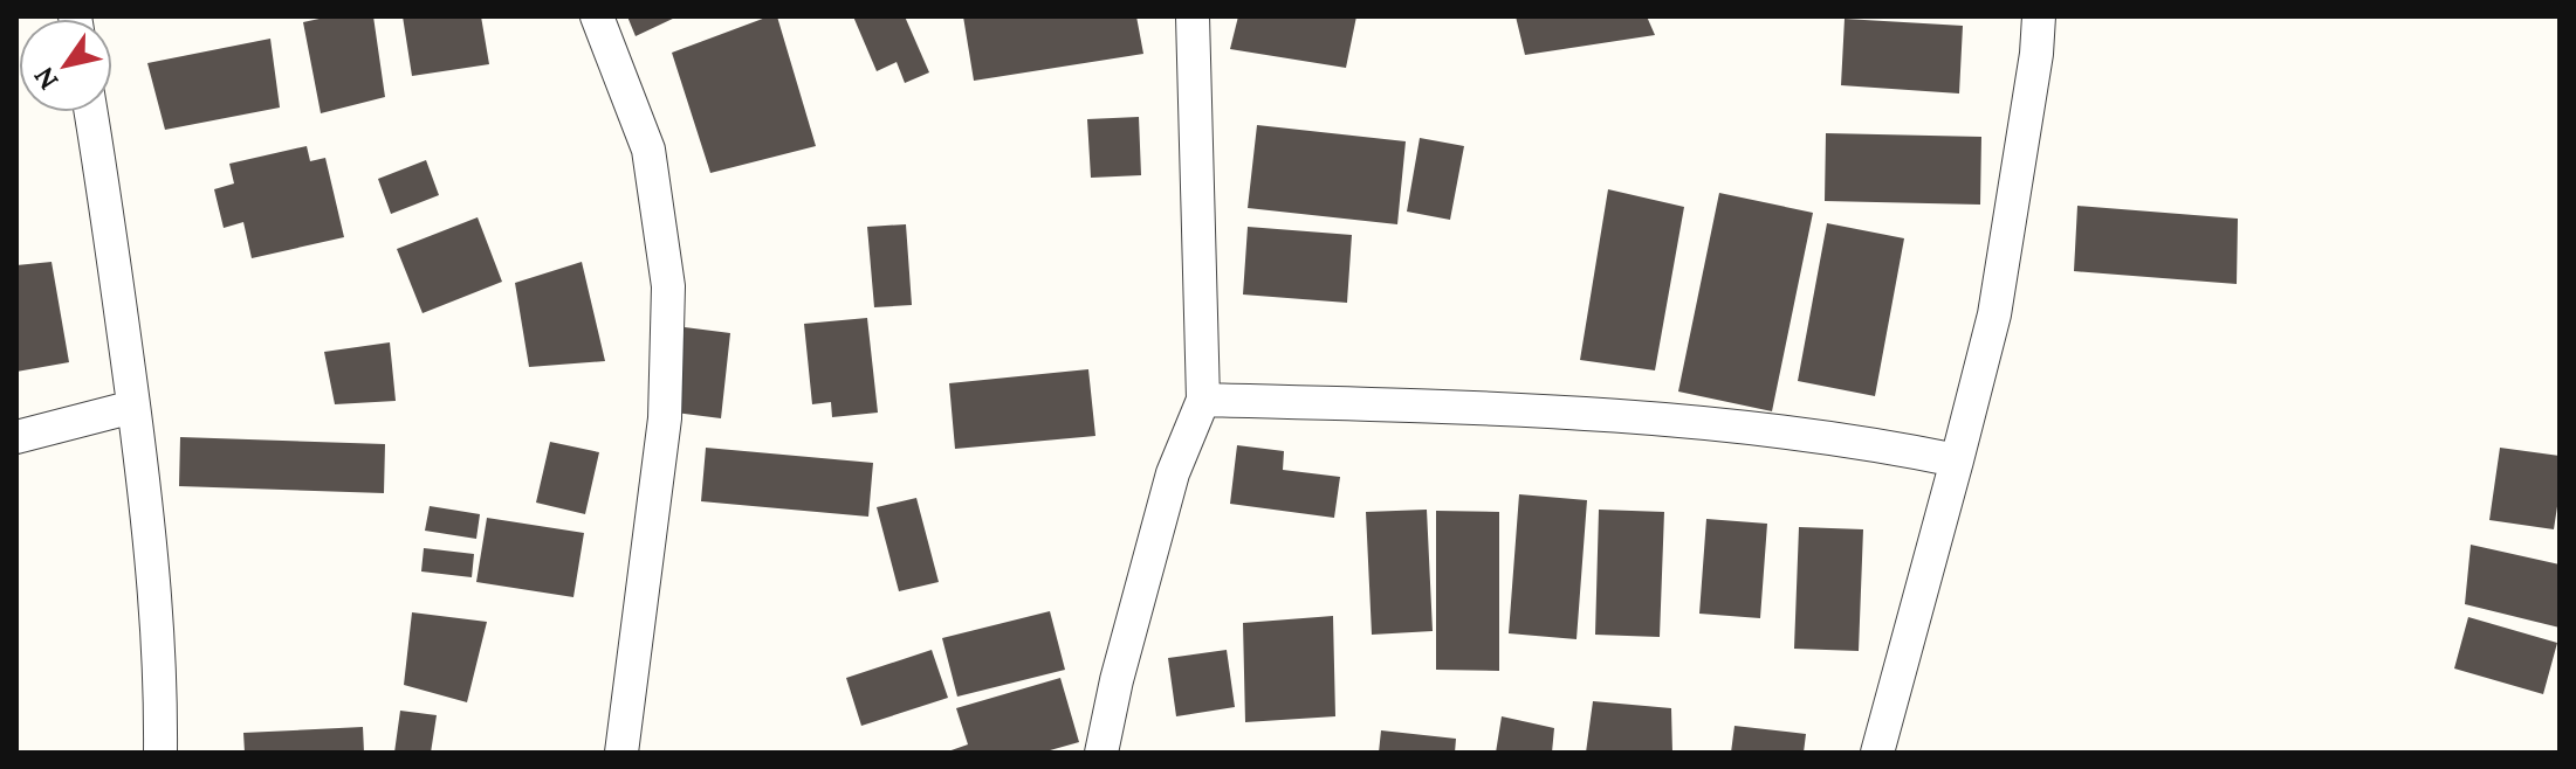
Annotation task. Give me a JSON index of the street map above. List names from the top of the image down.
{
  "north": "bottom left"
}
